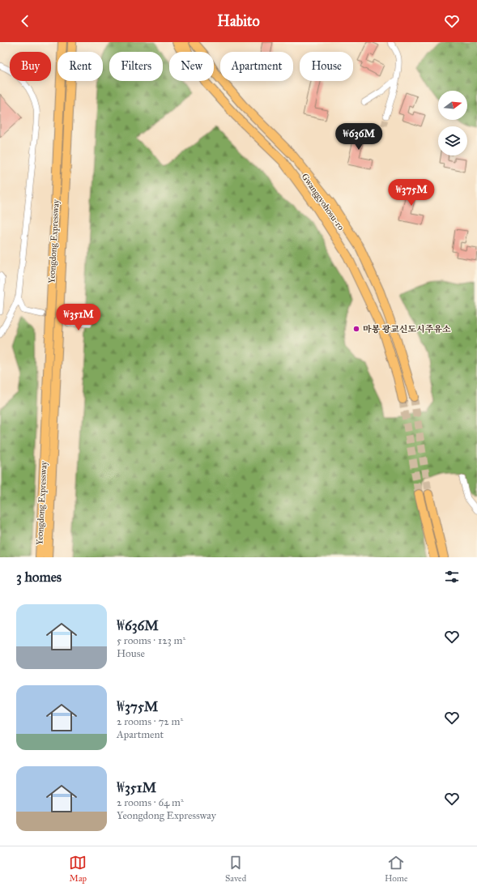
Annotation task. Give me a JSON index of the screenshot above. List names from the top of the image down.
{
  "streets": {
    "highway": ["Gwanggyohosu-ro", "Yeongdong Expressway"]
  },
  "places": ["마봉 광교신도시주유소"],
  "north": "right",
  "page": {
    "header": "Habito",
    "chip": [
      "Buy",
      "Rent",
      "Filters",
      "New",
      "Apartment",
      "House"
    ],
    "price": ["₩636M", "₩375M", "₩351M"],
    "heading": "3 homes",
    "list": [
      {
        "name": "₩636M",
        "note": "5 rooms · 123 m² · House"
      },
      {
        "name": "₩375M",
        "note": "2 rooms · 72 m² · Apartment"
      },
      {
        "name": "₩351M",
        "note": "2 rooms · 64 m² · Yeongdong Expressway"
      }
    ],
    "tabs": ["Map", "Saved", "Home"]
  }
}
